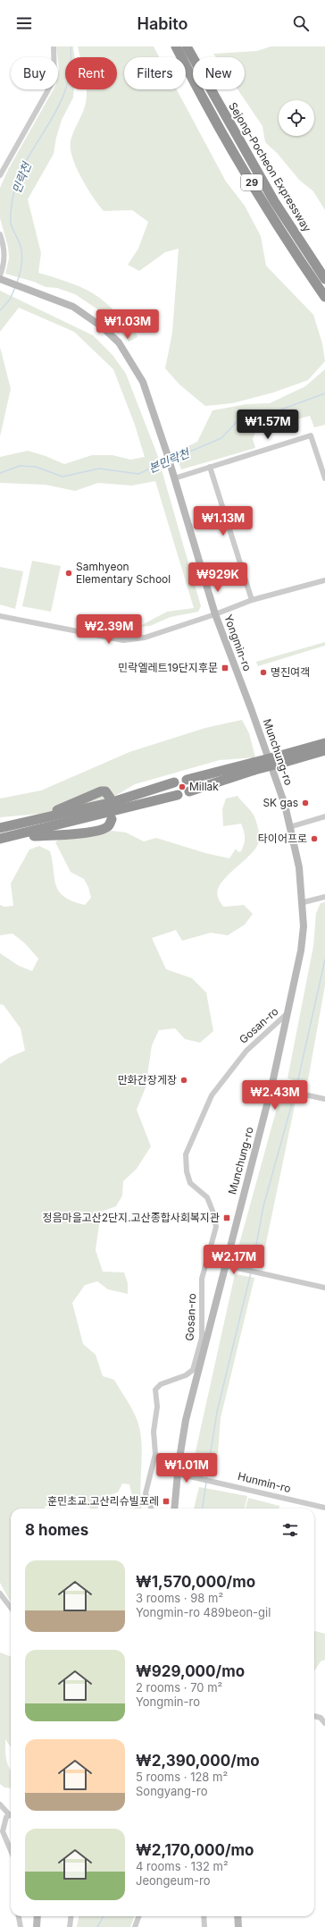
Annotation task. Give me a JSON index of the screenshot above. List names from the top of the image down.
{
  "streets": {
    "highway": ["Sejong-Pocheon Expressway", "29"],
    "street": [
      "Yongmin-ro",
      "Munchung-ro",
      "Gosan-ro",
      "Hunmin-ro"
    ]
  },
  "crossings": [
    ["Yongmin-ro", "Munchung-ro"],
    ["Munchung-ro", "Gosan-ro"],
    ["Munchung-ro", "Hunmin-ro"]
  ],
  "water": ["민락천", "본민락천"],
  "places": {
    "other": [
      "Samhyeon Elementary School",
      "명진여객",
      "Millak",
      "SK gas",
      "타이어프로",
      "만화간장게장"
    ],
    "transit": ["민락엘레트19단지후문", "정음마을고산2단지.고산종합사회복지관", "훈민초교.고산리슈빌포레"]
  },
  "page": {
    "header": "Habito",
    "chip": [
      "Buy",
      "Rent",
      "Filters",
      "New"
    ],
    "price": [
      "₩1.03M",
      "₩1.57M",
      "₩1.13M",
      "₩929K",
      "₩2.39M",
      "₩2.43M",
      "₩2.17M",
      "₩1.01M"
    ],
    "heading": "8 homes",
    "list": [
      {
        "name": "₩1,570,000/mo",
        "note": "3 rooms · 98 m² · Yongmin-ro 489beon-gil"
      },
      {
        "name": "₩929,000/mo",
        "note": "2 rooms · 70 m² · Yongmin-ro"
      },
      {
        "name": "₩2,390,000/mo",
        "note": "5 rooms · 128 m² · Songyang-ro"
      },
      {
        "name": "₩2,170,000/mo",
        "note": "4 rooms · 132 m² · Jeongeum-ro"
      }
    ]
  }
}
